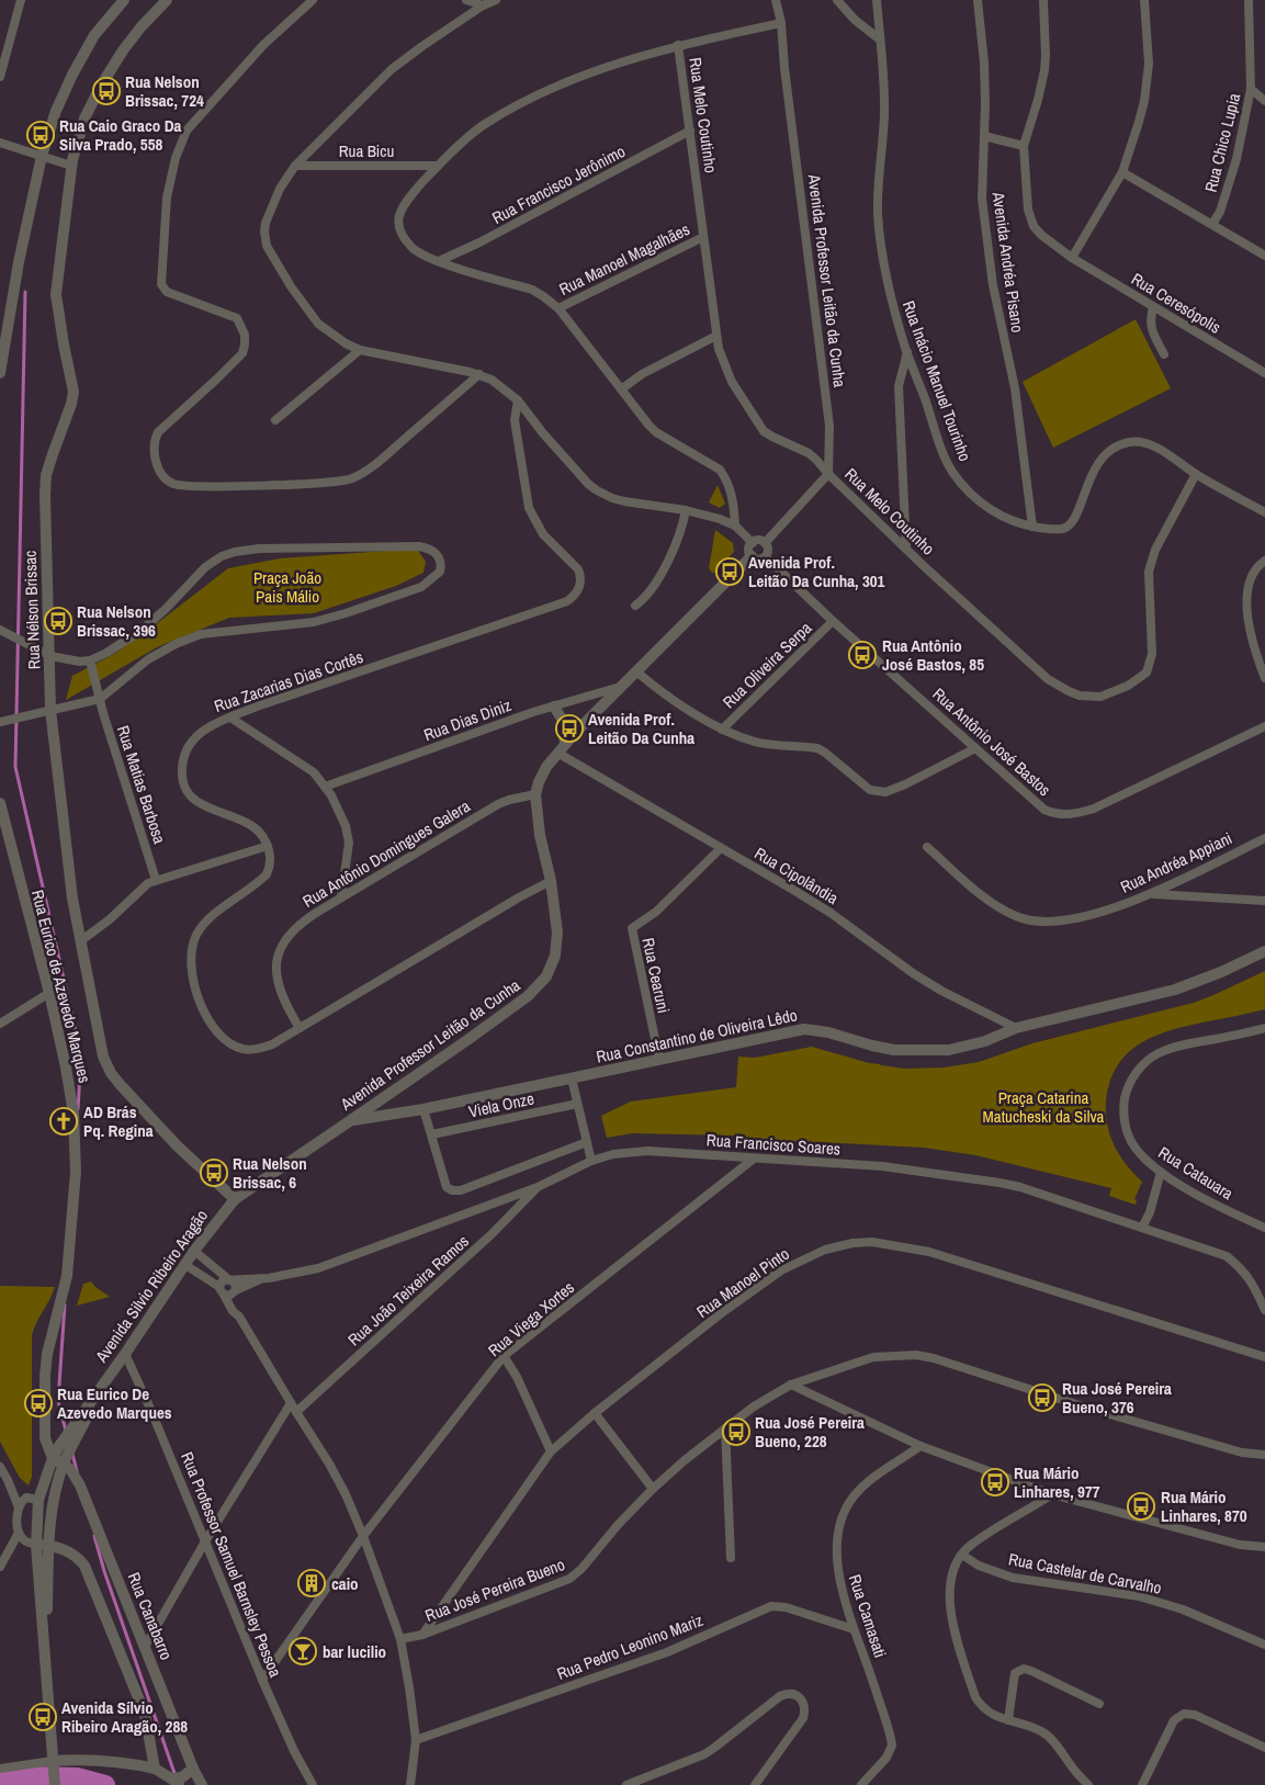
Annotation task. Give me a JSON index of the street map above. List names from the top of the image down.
{
  "streets": {
    "street": [
      "Rua Melo Coutinho",
      "Rua Chico Lupia",
      "Rua Bicu",
      "Rua Francisco Jerônimo",
      "Rua Manoel Magalhães",
      "Avenida Andréa Pisano",
      "Avenida Professor Leitão da Cunha",
      "Rua Ceresópolis",
      "Rua Inácio Manuel Tourinho",
      "Rua Nélson Brissac",
      "Rua Oliveira Serpa",
      "Rua Zacarias Dias Cortês",
      "Rua Dias Diniz",
      "Rua Antônio José Bastos",
      "Rua Matias Barbosa",
      "Rua Antônio Domingues Galera",
      "Rua Andréa Appiani",
      "Rua Cipolândia",
      "Rua Cearuni",
      "Rua Eurico de Azevedo Marques",
      "Rua Constantino de Oliveira Lêdo",
      "Viela Onze",
      "Rua Francisco Soares",
      "Rua Catauara",
      "Rua Manoel Pinto",
      "Avenida Silvio Ribeiro Aragão",
      "Rua João Teixeira Ramos",
      "Rua Viega Xortes",
      "Rua Professor Samuel Barnsley Pessoa",
      "Rua Castelar de Carvalho",
      "Rua José Pereira Bueno",
      "Rua Canabarro",
      "Rua Camasati",
      "Rua Pedro Leonino Mariz"
    ]
  },
  "crossings": [
    ["Rua Melo Coutinho", "Rua Francisco Jerônimo"],
    ["Rua Melo Coutinho", "Rua Manoel Magalhães"],
    ["Rua Melo Coutinho", "Avenida Professor Leitão da Cunha"],
    ["Rua Melo Coutinho", "Rua Inácio Manuel Tourinho"],
    ["Avenida Andréa Pisano", "Rua Inácio Manuel Tourinho"],
    ["Avenida Professor Leitão da Cunha", "Rua Nélson Brissac"],
    ["Avenida Professor Leitão da Cunha", "Rua Dias Diniz"],
    ["Avenida Professor Leitão da Cunha", "Rua Antônio José Bastos"],
    ["Avenida Professor Leitão da Cunha", "Rua Antônio Domingues Galera"],
    ["Avenida Professor Leitão da Cunha", "Rua Cipolândia"],
    ["Avenida Professor Leitão da Cunha", "Rua Constantino de Oliveira Lêdo"],
    ["Avenida Professor Leitão da Cunha", "Avenida Silvio Ribeiro Aragão"],
    ["Rua Nélson Brissac", "Avenida Silvio Ribeiro Aragão"],
    ["Rua Oliveira Serpa", "Rua Antônio José Bastos"],
    ["Rua Cipolândia", "Rua Cearuni"],
    ["Rua Cipolândia", "Rua Constantino de Oliveira Lêdo"],
    ["Rua Cearuni", "Rua Constantino de Oliveira Lêdo"],
    ["Rua Eurico de Azevedo Marques", "Avenida Silvio Ribeiro Aragão"],
    ["Rua Francisco Soares", "Rua João Teixeira Ramos"],
    ["Rua Francisco Soares", "Rua Viega Xortes"],
    ["Rua Manoel Pinto", "Rua José Pereira Bueno"],
    ["Avenida Silvio Ribeiro Aragão", "Rua Professor Samuel Barnsley Pessoa"],
    ["Avenida Silvio Ribeiro Aragão", "Rua Canabarro"],
    ["Rua Viega Xortes", "Rua Professor Samuel Barnsley Pessoa"],
    ["Rua Camasati", "Rua Pedro Leonino Mariz"]
  ],
  "parks": ["Praça João Pais Málio", "Praça Catarina Matucheski da Silva"],
  "places": {
    "bus stop": [
      "Rua Nelson Brissac, 724",
      "Rua Caio Graco Da Silva Prado, 558",
      "Avenida Prof. Leitão Da Cunha, 301",
      "Rua Nelson Brissac, 396",
      "Rua Antônio José Bastos, 85",
      "Avenida Prof. Leitão Da Cunha",
      "Rua Nelson Brissac, 6",
      "Rua José Pereira Bueno, 376",
      "Rua Eurico De Azevedo Marques",
      "Rua José Pereira Bueno, 228",
      "Rua Mário Linhares, 977",
      "Rua Mário Linhares, 870",
      "Avenida Sílvio Ribeiro Aragão, 288"
    ],
    "church": ["AD Brás Pq. Regina"],
    "building": ["caio"],
    "bar": ["bar lucilio"]
  }
}
